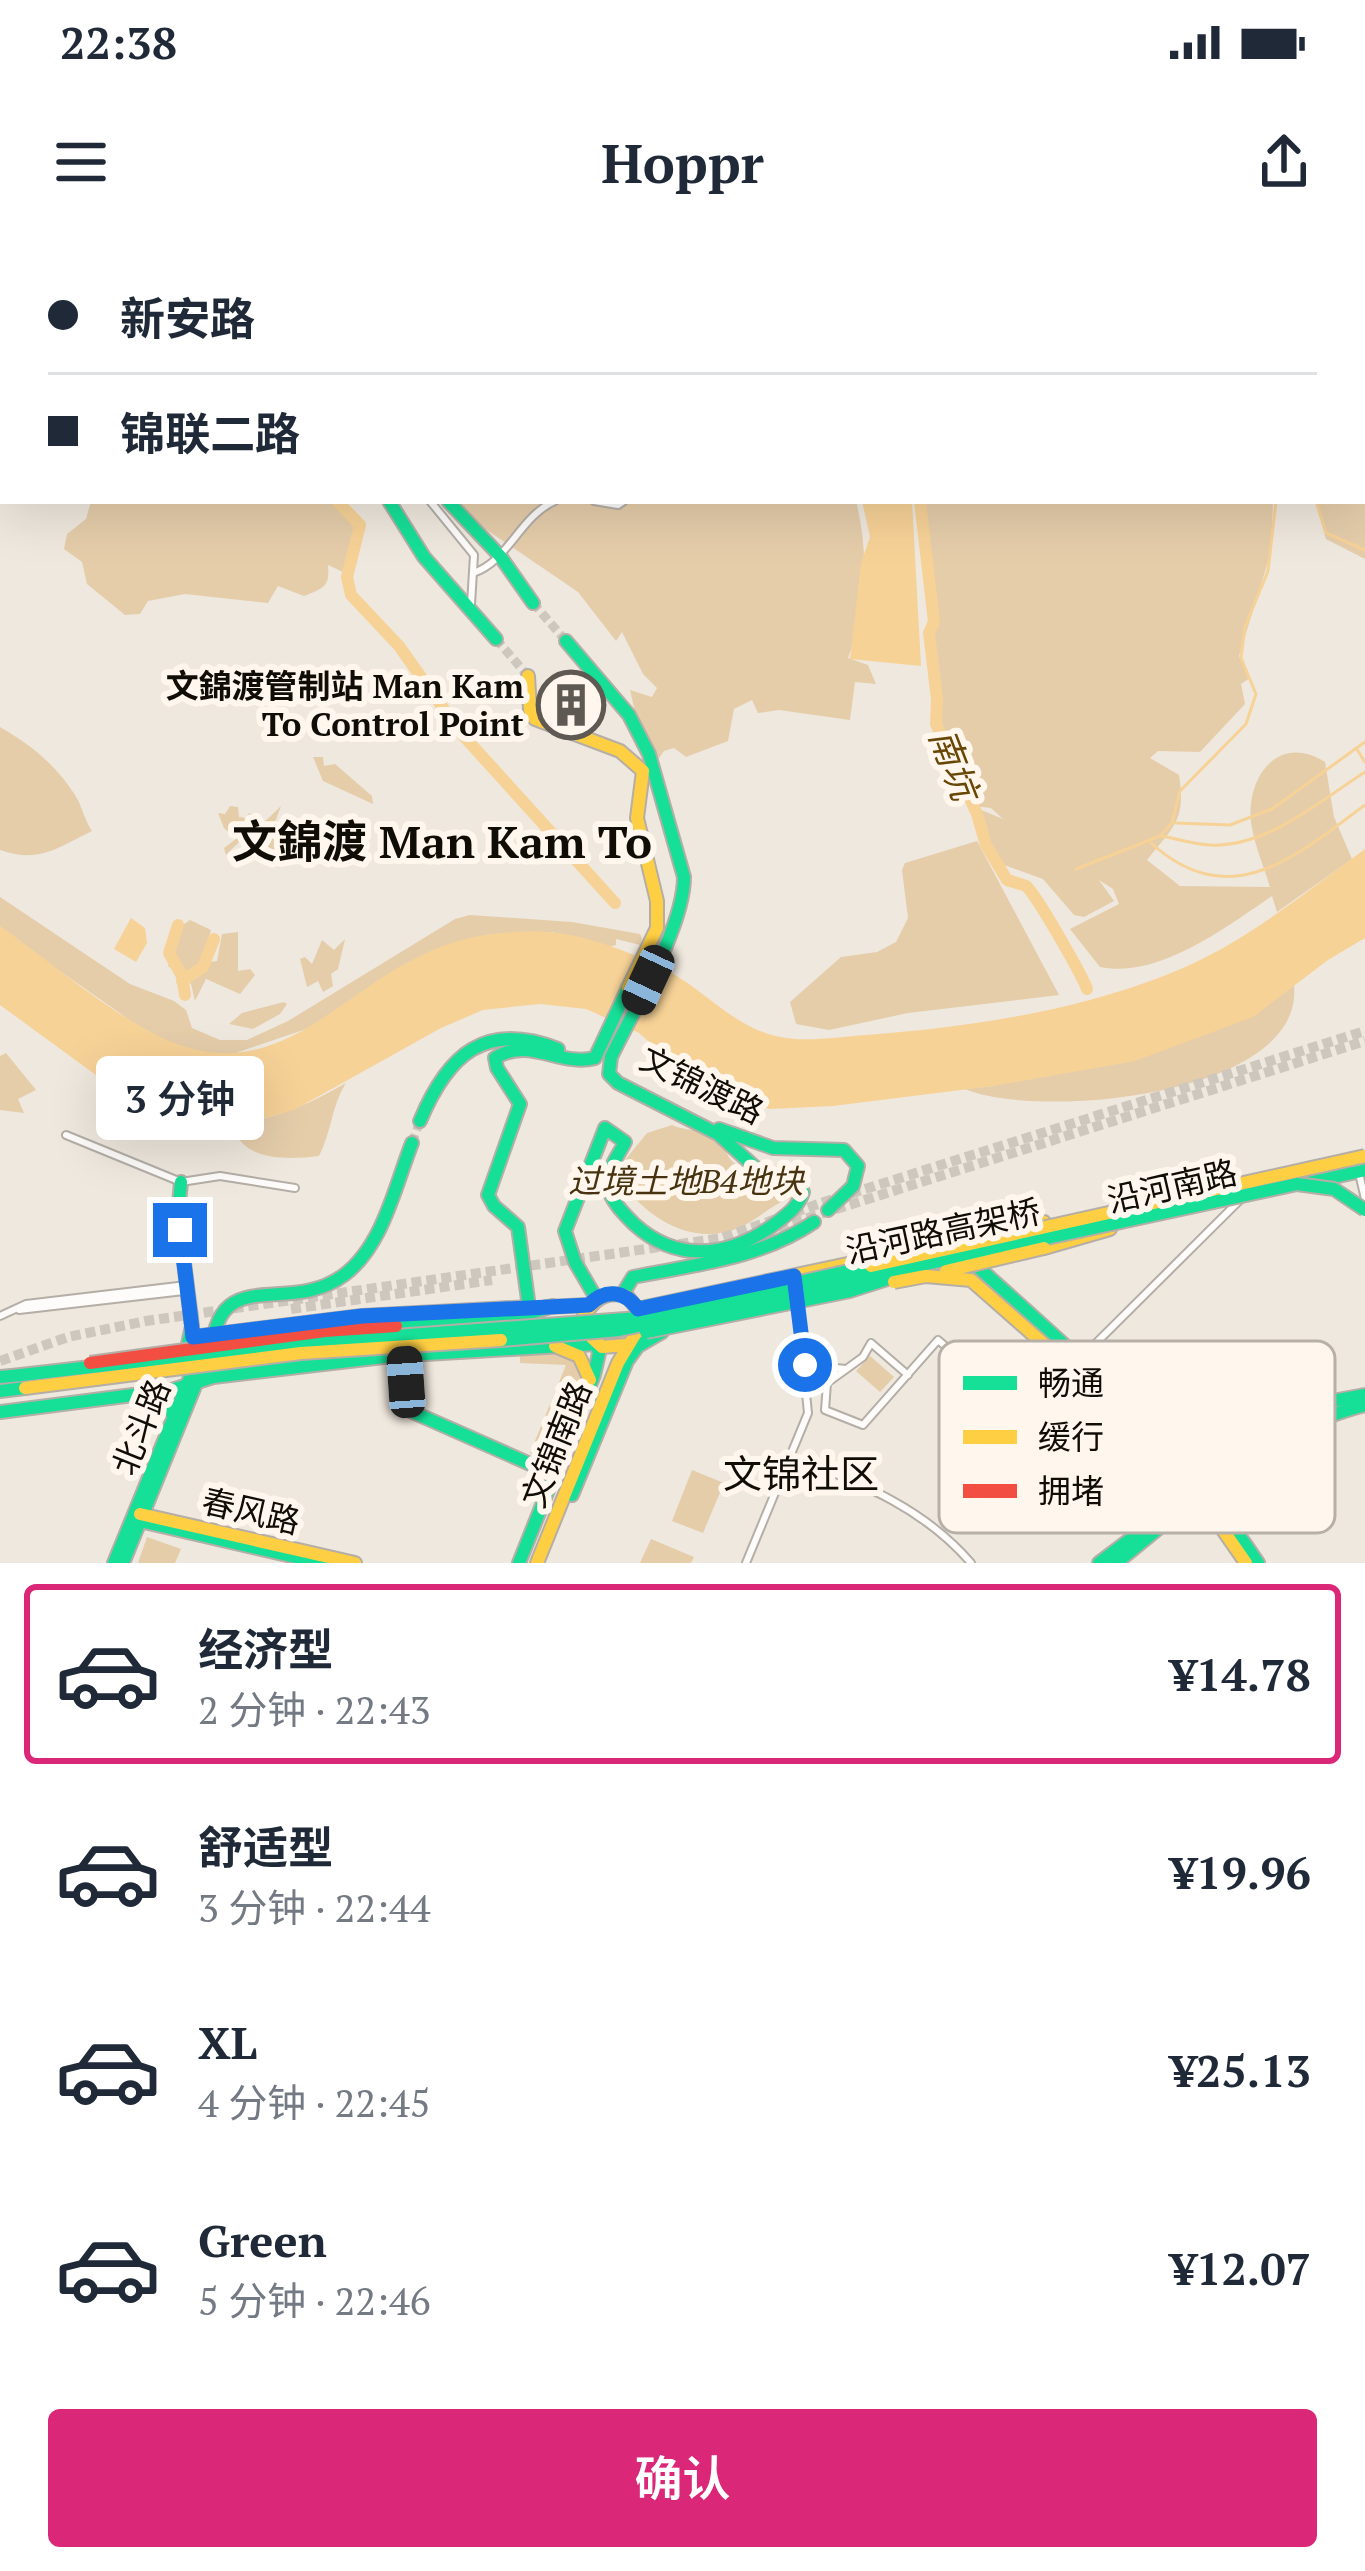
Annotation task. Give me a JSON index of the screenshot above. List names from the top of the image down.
{
  "streets": {
    "main road": [
      "文锦渡路",
      "沿河南路",
      "沿河路高架桥",
      "北斗路",
      "文锦南路",
      "春风路"
    ]
  },
  "crossings": [
    ["文锦渡路", "沿河南路"],
    ["文锦渡路", "文锦南路"],
    ["沿河南路", "沿河路高架桥"],
    ["沿河南路", "文锦南路"],
    ["北斗路", "春风路"]
  ],
  "districts": ["文錦渡 Man Kam To", "文锦社区"],
  "water": ["南坑"],
  "parks": ["过境土地B4地块"],
  "places": {
    "building": ["文錦渡管制站 Man Kam To Control Point"]
  },
  "legend": ["畅通", "缓行", "拥堵"],
  "page": {
    "status": "22:38",
    "header": "Hoppr",
    "banner": ["新安路", "锦联二路"],
    "bubble": "3 分钟",
    "list": [
      {
        "name": "经济型",
        "note": "2 分钟 · 22:43",
        "value": "¥14.78"
      },
      {
        "name": "舒适型",
        "note": "3 分钟 · 22:44",
        "value": "¥19.96"
      },
      {
        "name": "XL",
        "note": "4 分钟 · 22:45",
        "value": "¥25.13"
      },
      {
        "name": "Green",
        "note": "5 分钟 · 22:46",
        "value": "¥12.07"
      }
    ],
    "buttons": "确认"
  }
}
